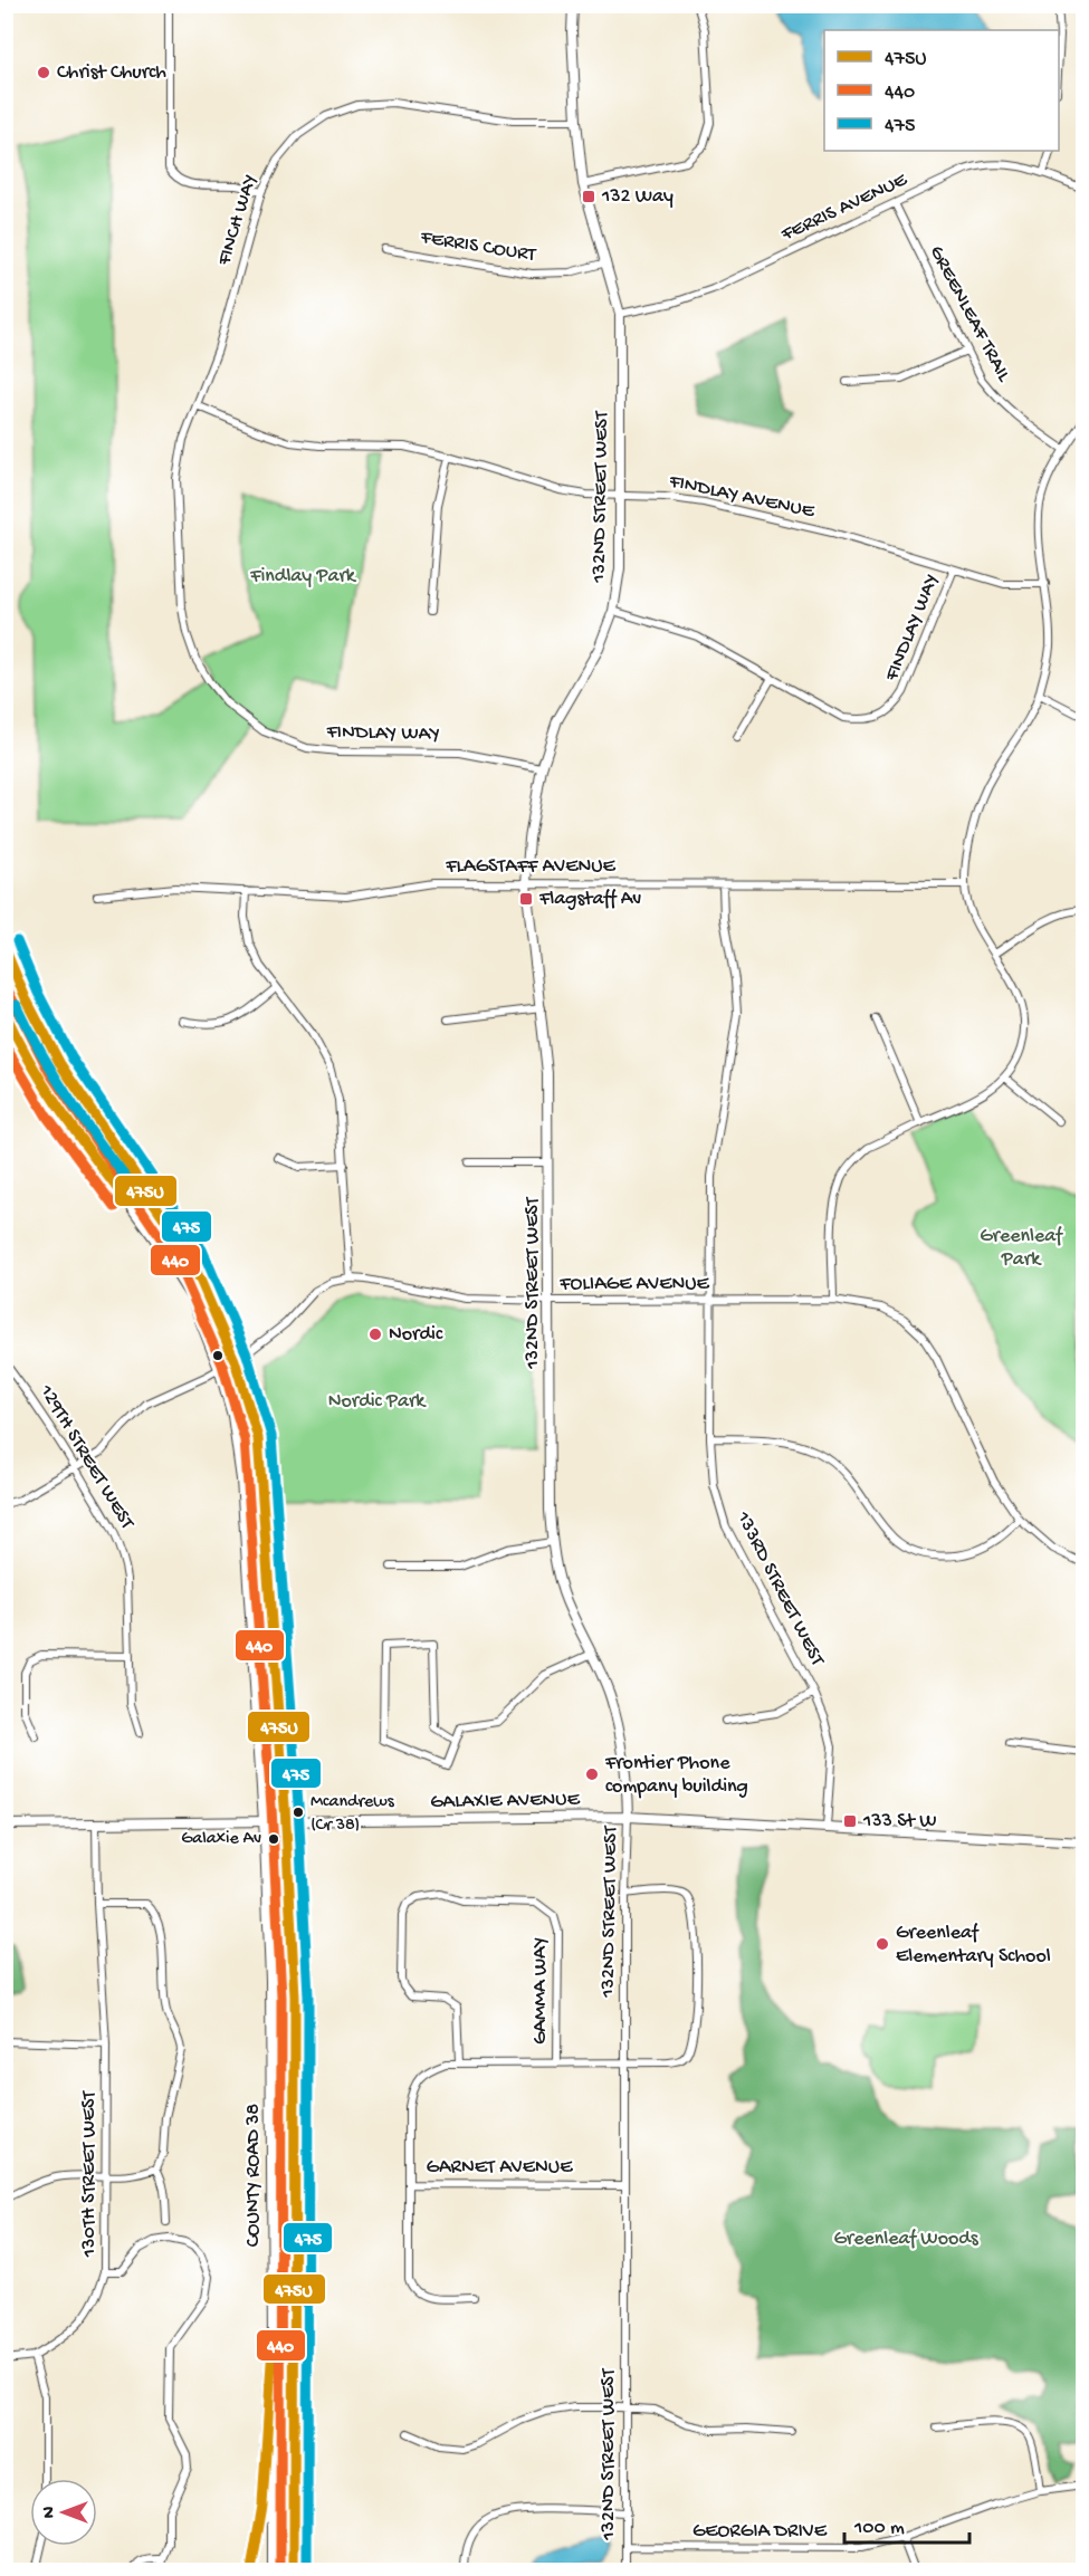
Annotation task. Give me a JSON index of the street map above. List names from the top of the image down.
{
  "streets": {
    "main road": ["COUNTY ROAD 38"],
    "street": [
      "FERRIS AVENUE",
      "FINCH WAY",
      "FERRIS COURT",
      "GREENLEAF TRAIL",
      "132ND STREET WEST",
      "FINDLAY AVENUE",
      "FINDLAY WAY",
      "FLAGSTAFF AVENUE",
      "FOLIAGE AVENUE",
      "129TH STREET WEST",
      "133RD STREET WEST",
      "GALAXIE AVENUE",
      "GAMMA WAY",
      "GARNET AVENUE",
      "130TH STREET WEST",
      "GEORGIA DRIVE"
    ]
  },
  "crossings": [
    ["FERRIS AVENUE", "GREENLEAF TRAIL"],
    ["FERRIS AVENUE", "132ND STREET WEST"],
    ["FINCH WAY", "132ND STREET WEST"],
    ["FINCH WAY", "FINDLAY AVENUE"],
    ["FINCH WAY", "FINDLAY WAY"],
    ["FERRIS COURT", "132ND STREET WEST"],
    ["132ND STREET WEST", "FINDLAY AVENUE"],
    ["132ND STREET WEST", "FINDLAY WAY"],
    ["132ND STREET WEST", "FLAGSTAFF AVENUE"],
    ["132ND STREET WEST", "FOLIAGE AVENUE"],
    ["132ND STREET WEST", "GALAXIE AVENUE"],
    ["132ND STREET WEST", "GARNET AVENUE"],
    ["132ND STREET WEST", "GEORGIA DRIVE"],
    ["FINDLAY AVENUE", "FINDLAY WAY"],
    ["FLAGSTAFF AVENUE", "133RD STREET WEST"],
    ["FOLIAGE AVENUE", "129TH STREET WEST"],
    ["FOLIAGE AVENUE", "133RD STREET WEST"],
    ["FOLIAGE AVENUE", "COUNTY ROAD 38"],
    ["133RD STREET WEST", "GALAXIE AVENUE"],
    ["GALAXIE AVENUE", "130TH STREET WEST"],
    ["GALAXIE AVENUE", "COUNTY ROAD 38"],
    ["GAMMA WAY", "GARNET AVENUE"]
  ],
  "parks": [
    "Findlay Park",
    "Greenleaf Park",
    "Nordic Park",
    "Greenleaf Woods"
  ],
  "places": {
    "other": [
      "Christ Church",
      "Nordic",
      "Frontier Phone company building",
      "Mcandrews (Cr 38)",
      "Galaxie Av",
      "Greenleaf Elementary School"
    ],
    "transit": ["132 Way", "Flagstaff Av", "133 St W"]
  },
  "lines": ["transit line 475", "transit line 475U", "transit line 440"],
  "legend": ["475U", "440", "475"],
  "scale_bar": "100 m",
  "north": "left"
}
